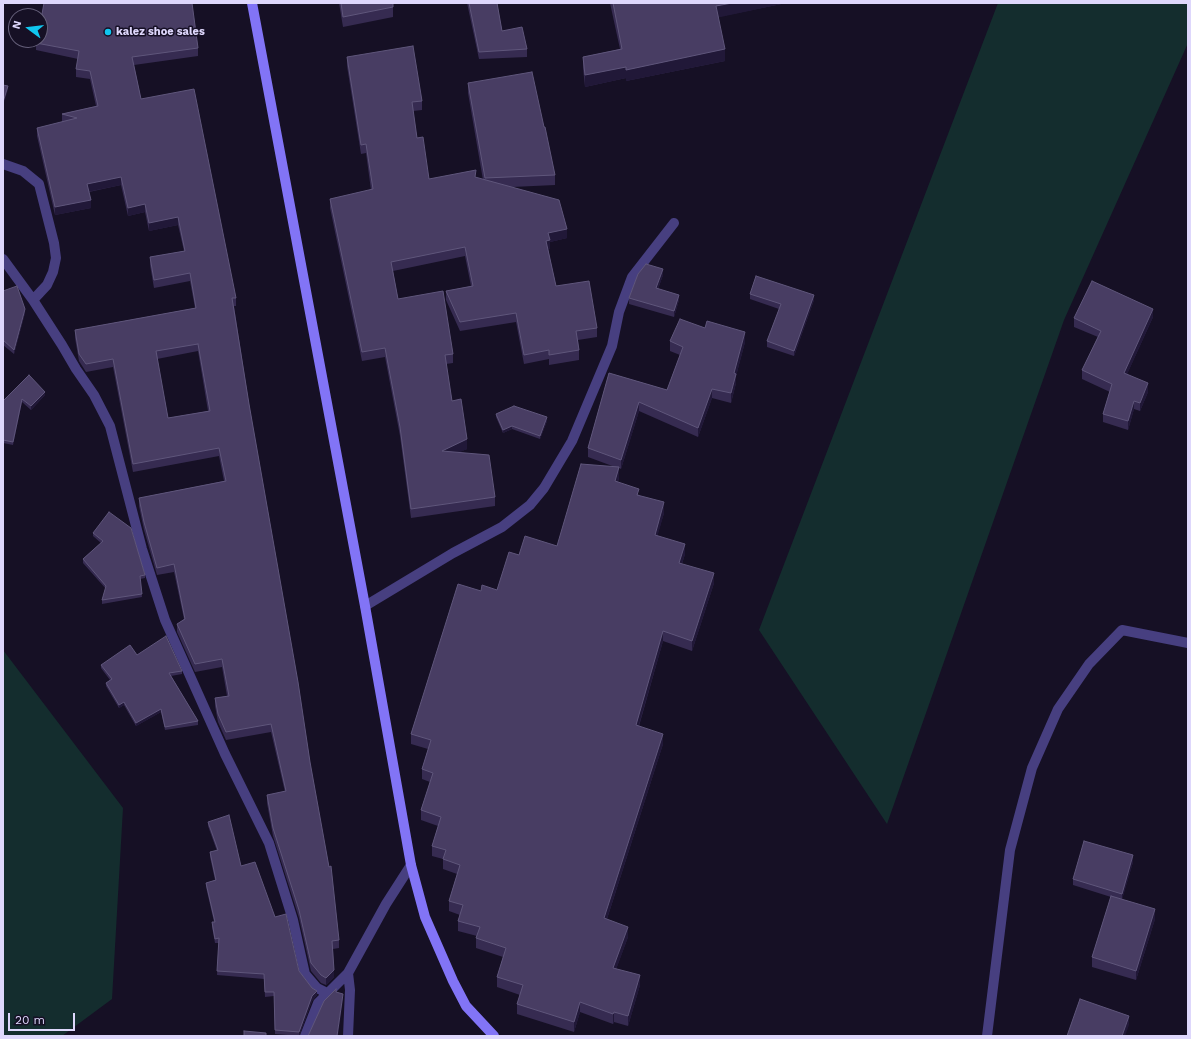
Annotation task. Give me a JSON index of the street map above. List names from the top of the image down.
{
  "places": ["kalez shoe sales"],
  "scale_bar": "20 m",
  "north": "left"
}
